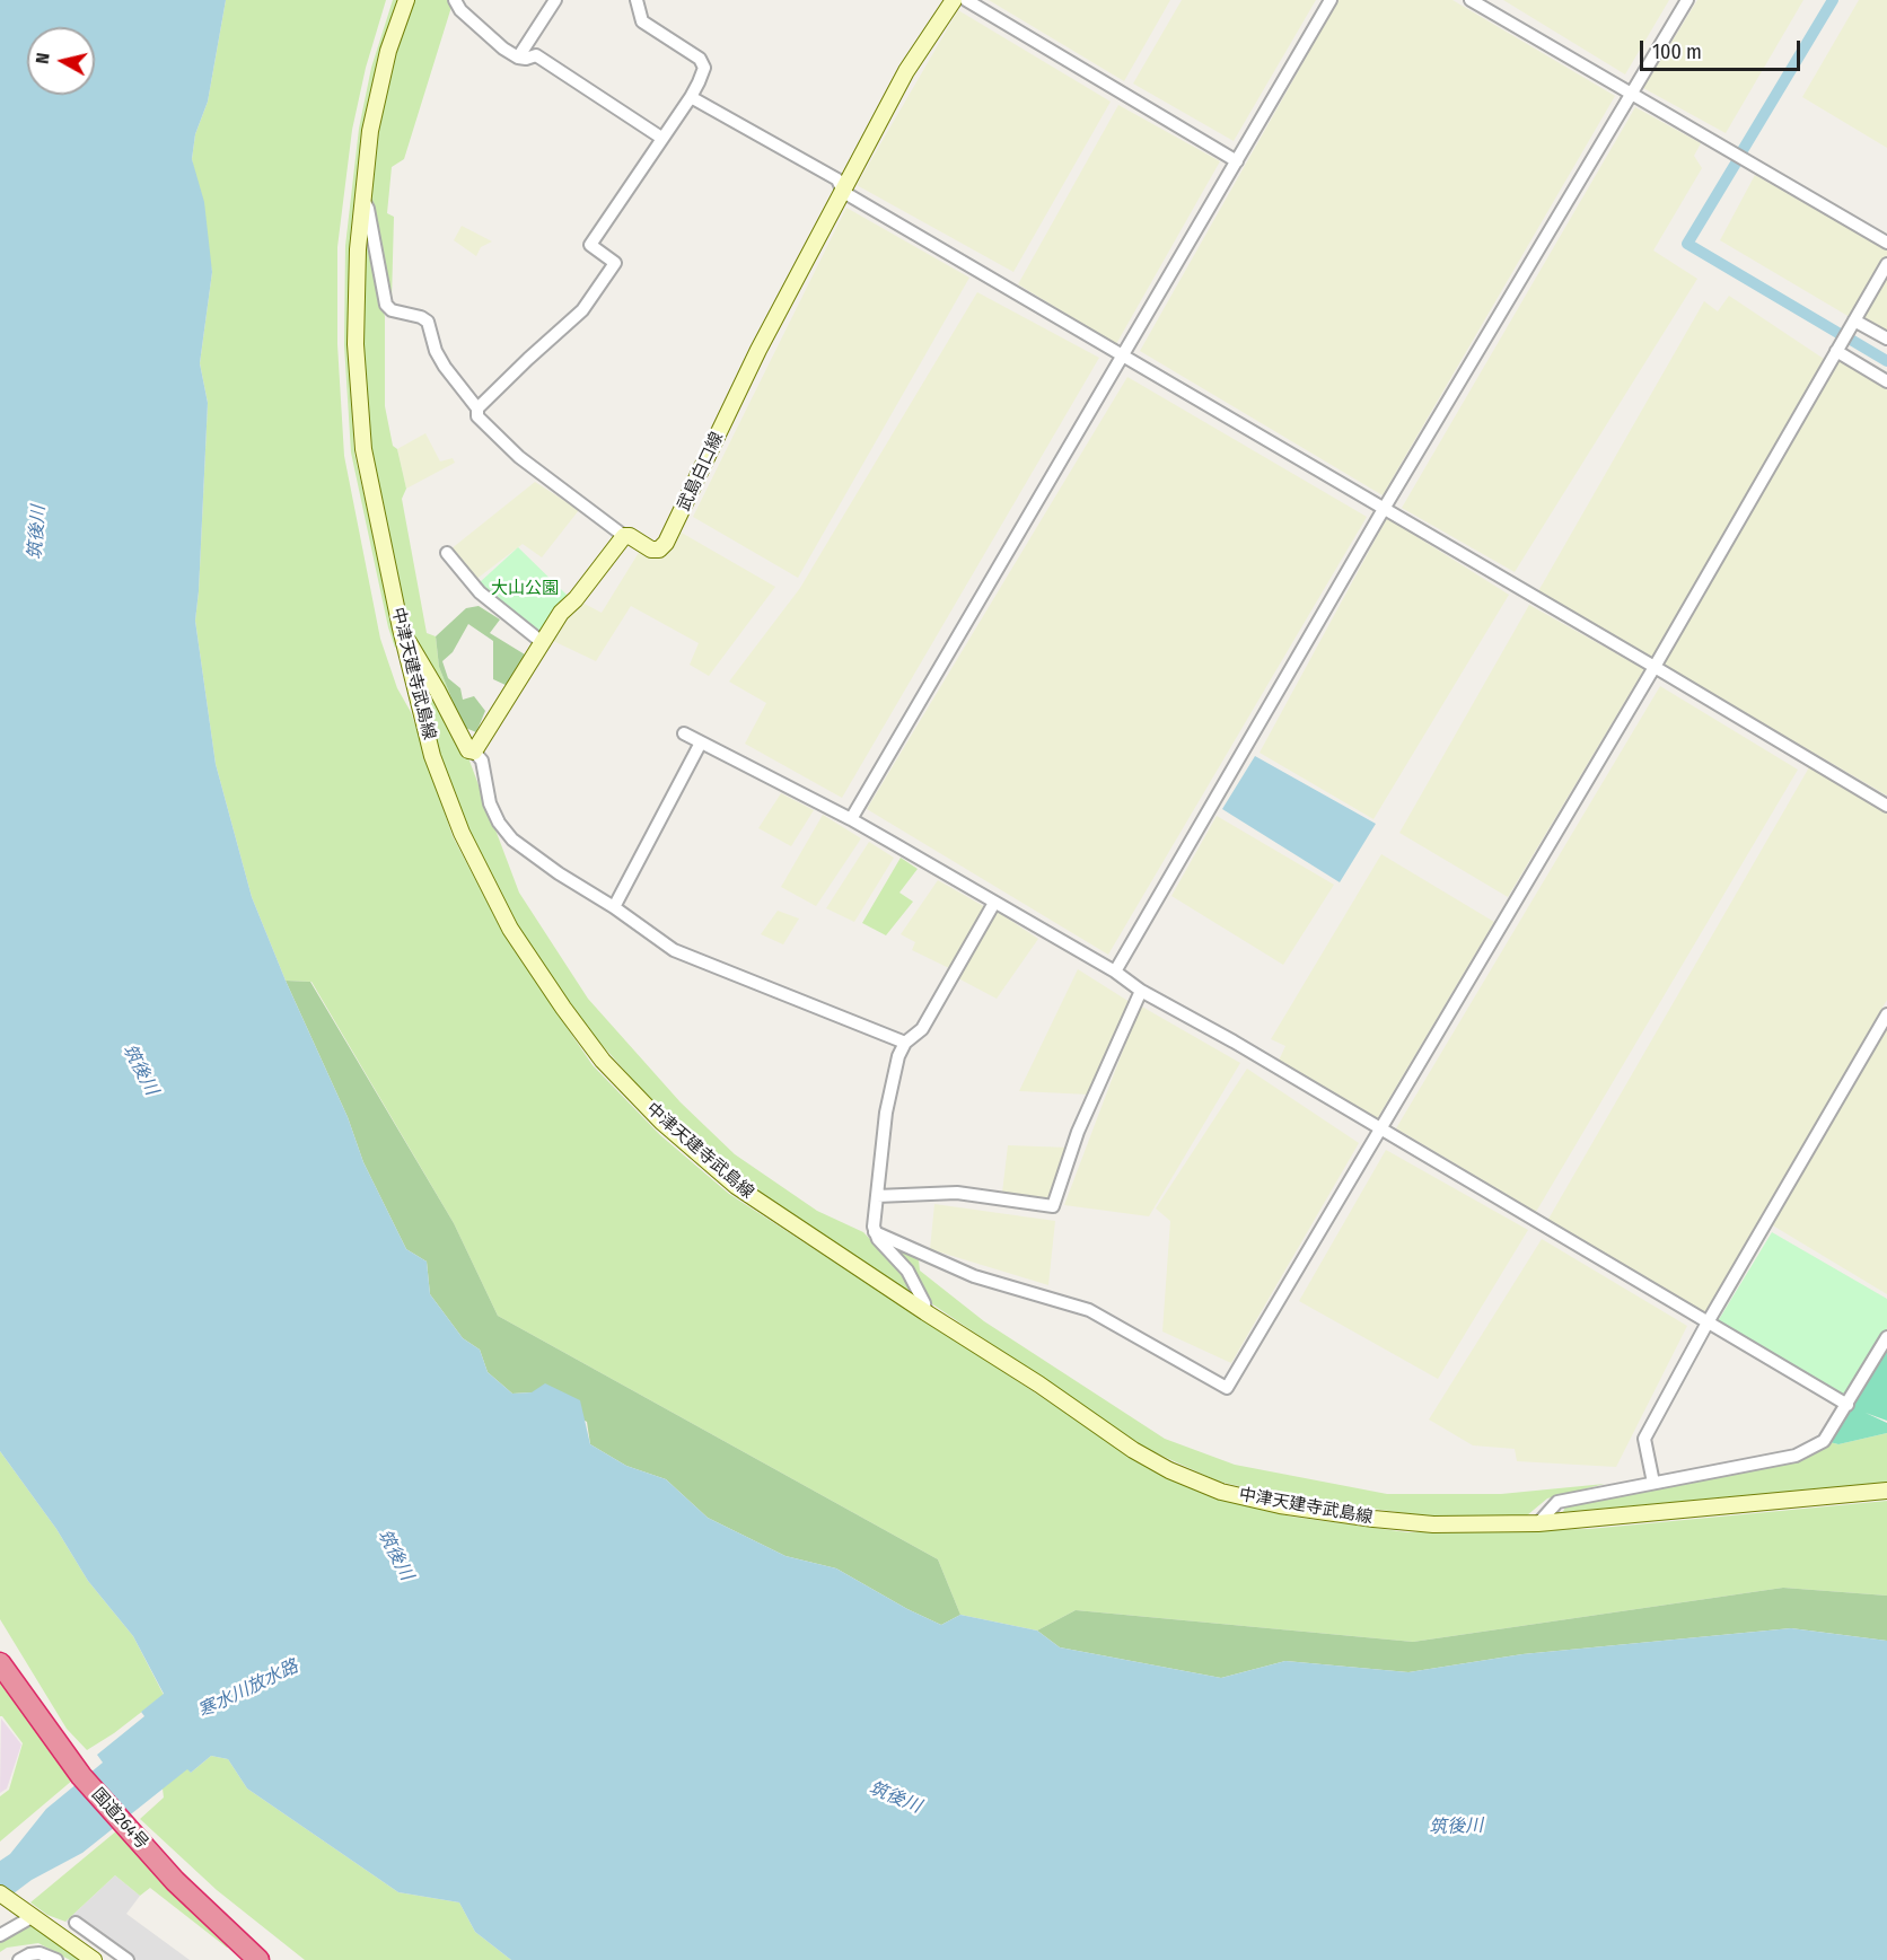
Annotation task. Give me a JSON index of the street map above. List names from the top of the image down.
{
  "streets": {
    "highway": ["国道264号"],
    "main road": ["武島白口線", "中津天建寺武島線"]
  },
  "water": ["筑後川", "寒水川放水路"],
  "parks": ["大山公園"],
  "scale_bar": "100 m",
  "north": "left"
}
